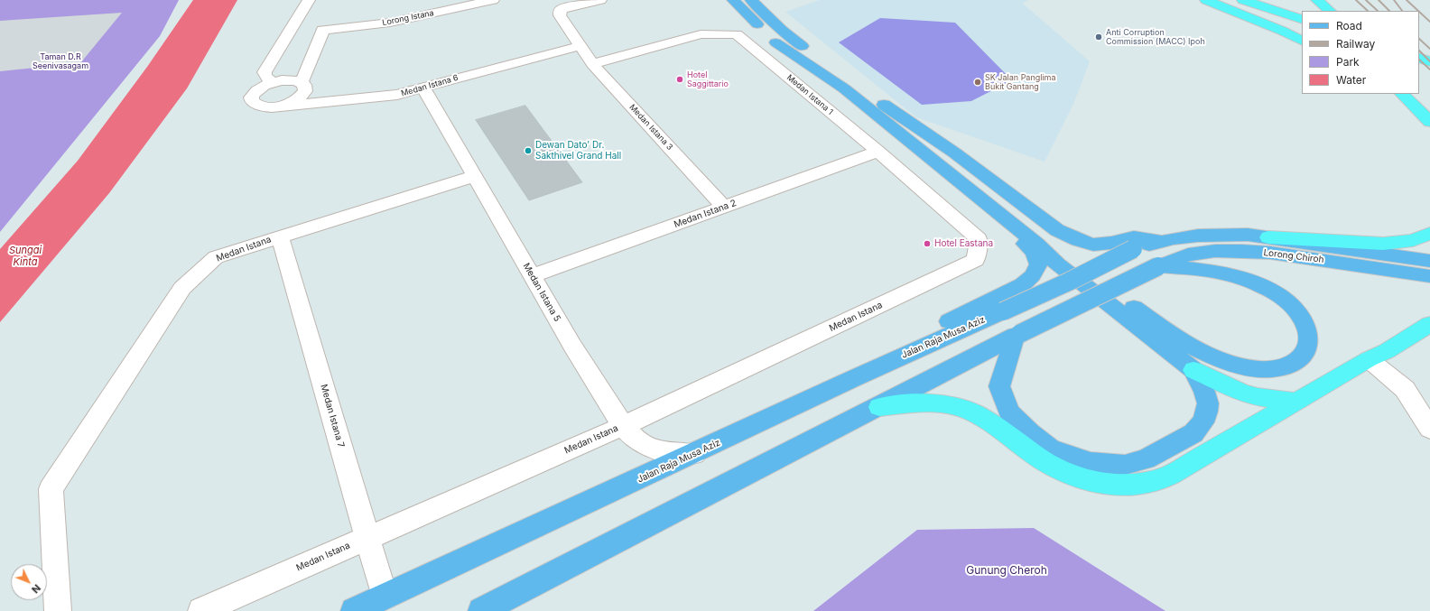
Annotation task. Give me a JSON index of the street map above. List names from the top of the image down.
{
  "streets": {
    "main road": ["Lorong Chiroh", "Jalan Raja Musa Aziz"],
    "street": [
      "Lorong Istana",
      "Medan Istana 6",
      "Medan Istana 1",
      "Medan Istana 3",
      "Medan Istana 2",
      "Medan Istana",
      "Medan Istana 5",
      "Medan Istana 7"
    ]
  },
  "crossings": [
    ["Medan Istana 6", "Medan Istana 3"],
    ["Medan Istana 6", "Medan Istana 5"],
    ["Medan Istana 1", "Medan Istana 3"],
    ["Medan Istana 1", "Medan Istana 2"],
    ["Medan Istana 1", "Medan Istana"],
    ["Medan Istana 3", "Medan Istana 2"],
    ["Medan Istana 2", "Medan Istana 5"],
    ["Medan Istana", "Medan Istana 5"],
    ["Medan Istana", "Medan Istana 7"],
    ["Lorong Chiroh", "Jalan Raja Musa Aziz"],
    ["Medan Istana 5", "Jalan Raja Musa Aziz"],
    ["Jalan Raja Musa Aziz", "Medan Istana 7"]
  ],
  "water": ["Sungai Kinta"],
  "parks": ["Taman D.R Seenivasagam", "Gunung Cheroh"],
  "places": [
    "Anti Corruption Commission (MACC) Ipoh",
    "Hotel Saggittario",
    "SK Jalan Panglima Bukit Gantang",
    "Dewan Dato' Dr. Sakthivel Grand Hall",
    "Hotel Eastana"
  ],
  "legend": [
    "Road",
    "Railway",
    "Park",
    "Water"
  ],
  "north": "bottom right"
}
